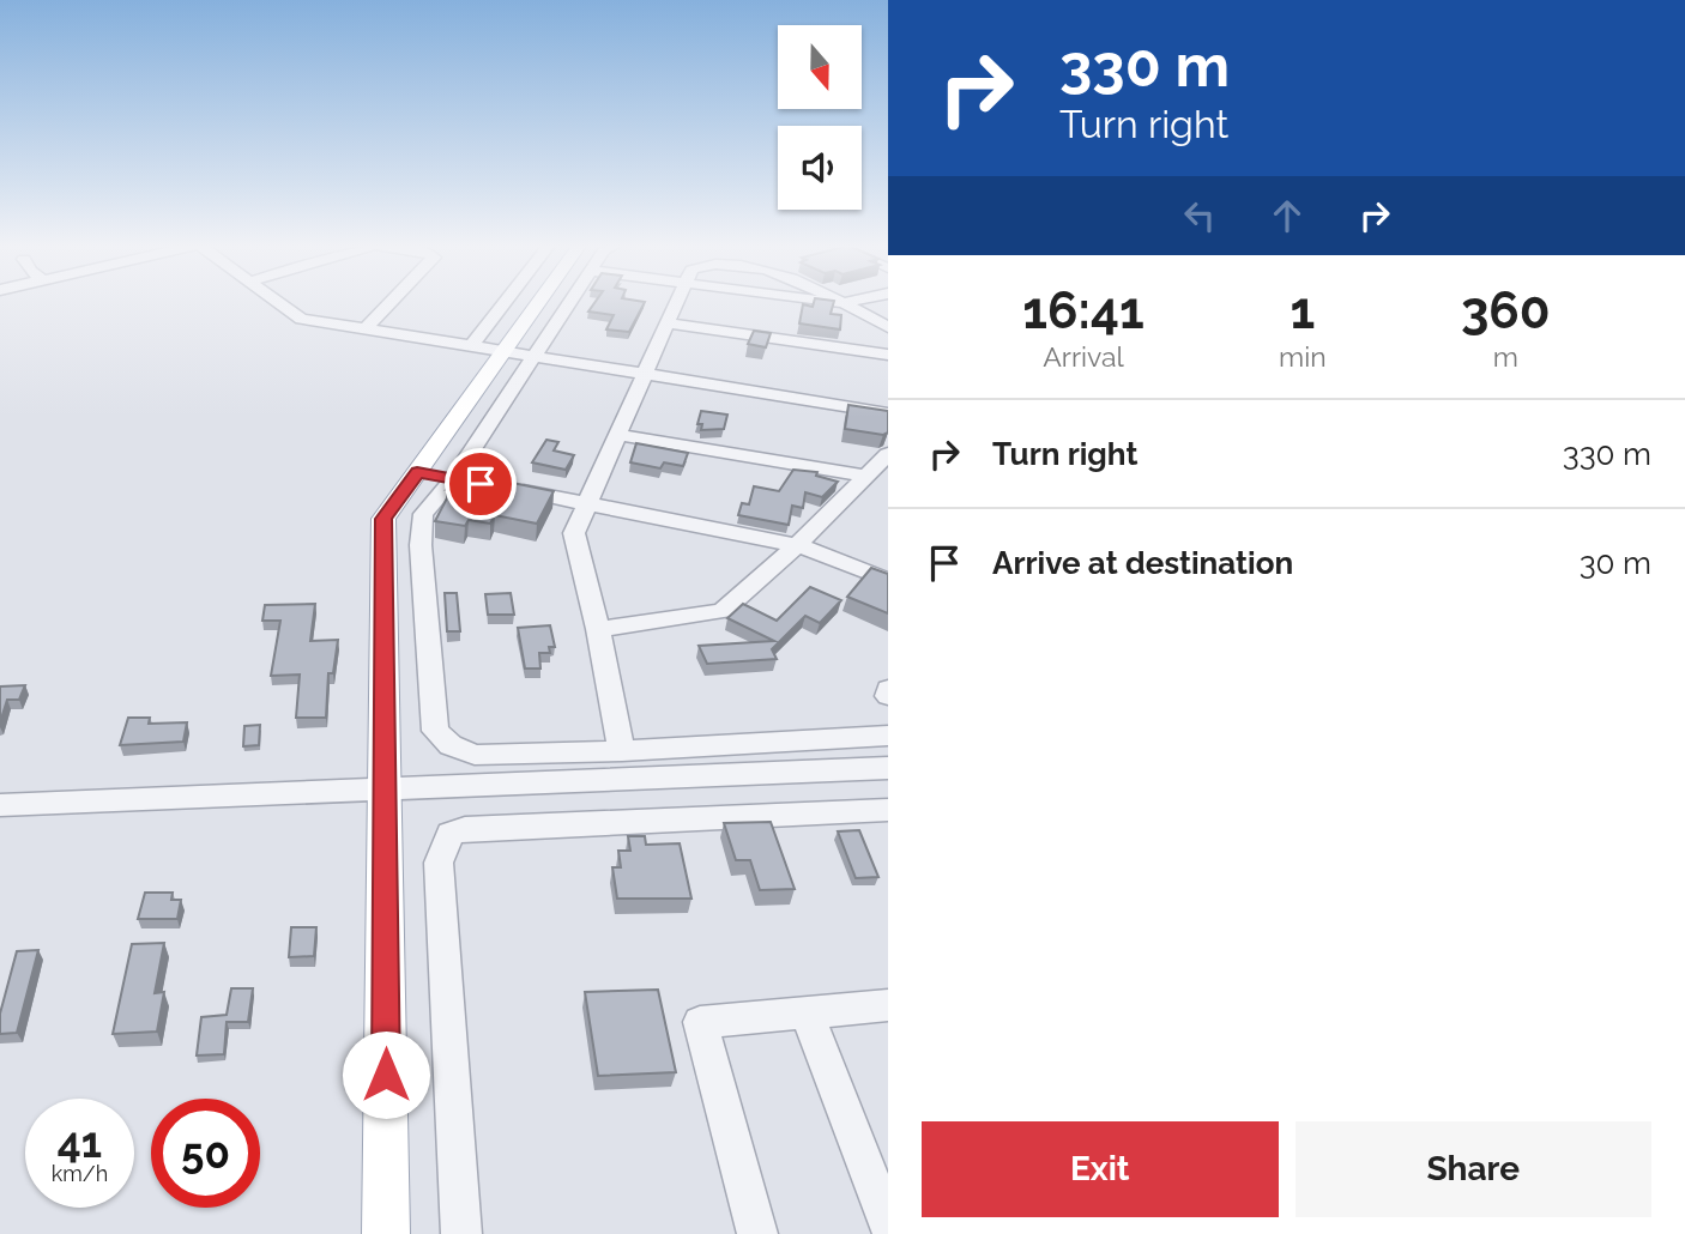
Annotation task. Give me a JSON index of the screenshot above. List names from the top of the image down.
{
  "north": "bottom",
  "page": {
    "turn": ["330 m", "Turn right"],
    "eta": [
      "16:41",
      "Arrival",
      "1",
      "min",
      "360",
      "m"
    ],
    "list": [
      {
        "name": "Turn right",
        "value": "330 m"
      },
      {
        "name": "Arrive at destination",
        "value": "30 m"
      }
    ],
    "speed": "41 km/h",
    "limit": "50",
    "buttons": ["Exit", "Share"]
  }
}
